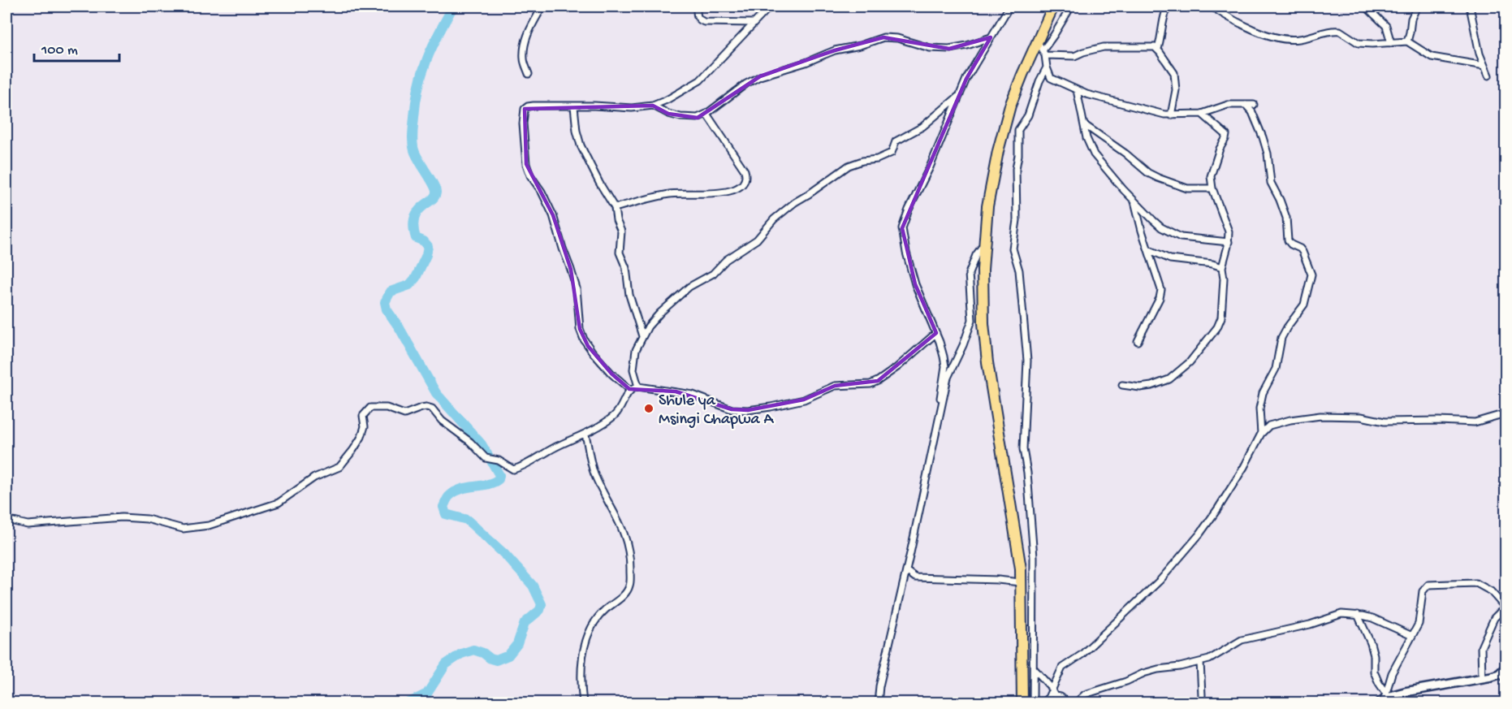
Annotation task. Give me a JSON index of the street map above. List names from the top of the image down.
{
  "places": ["Shule ya Msingi Chapwa A"],
  "scale_bar": "100 m"
}
